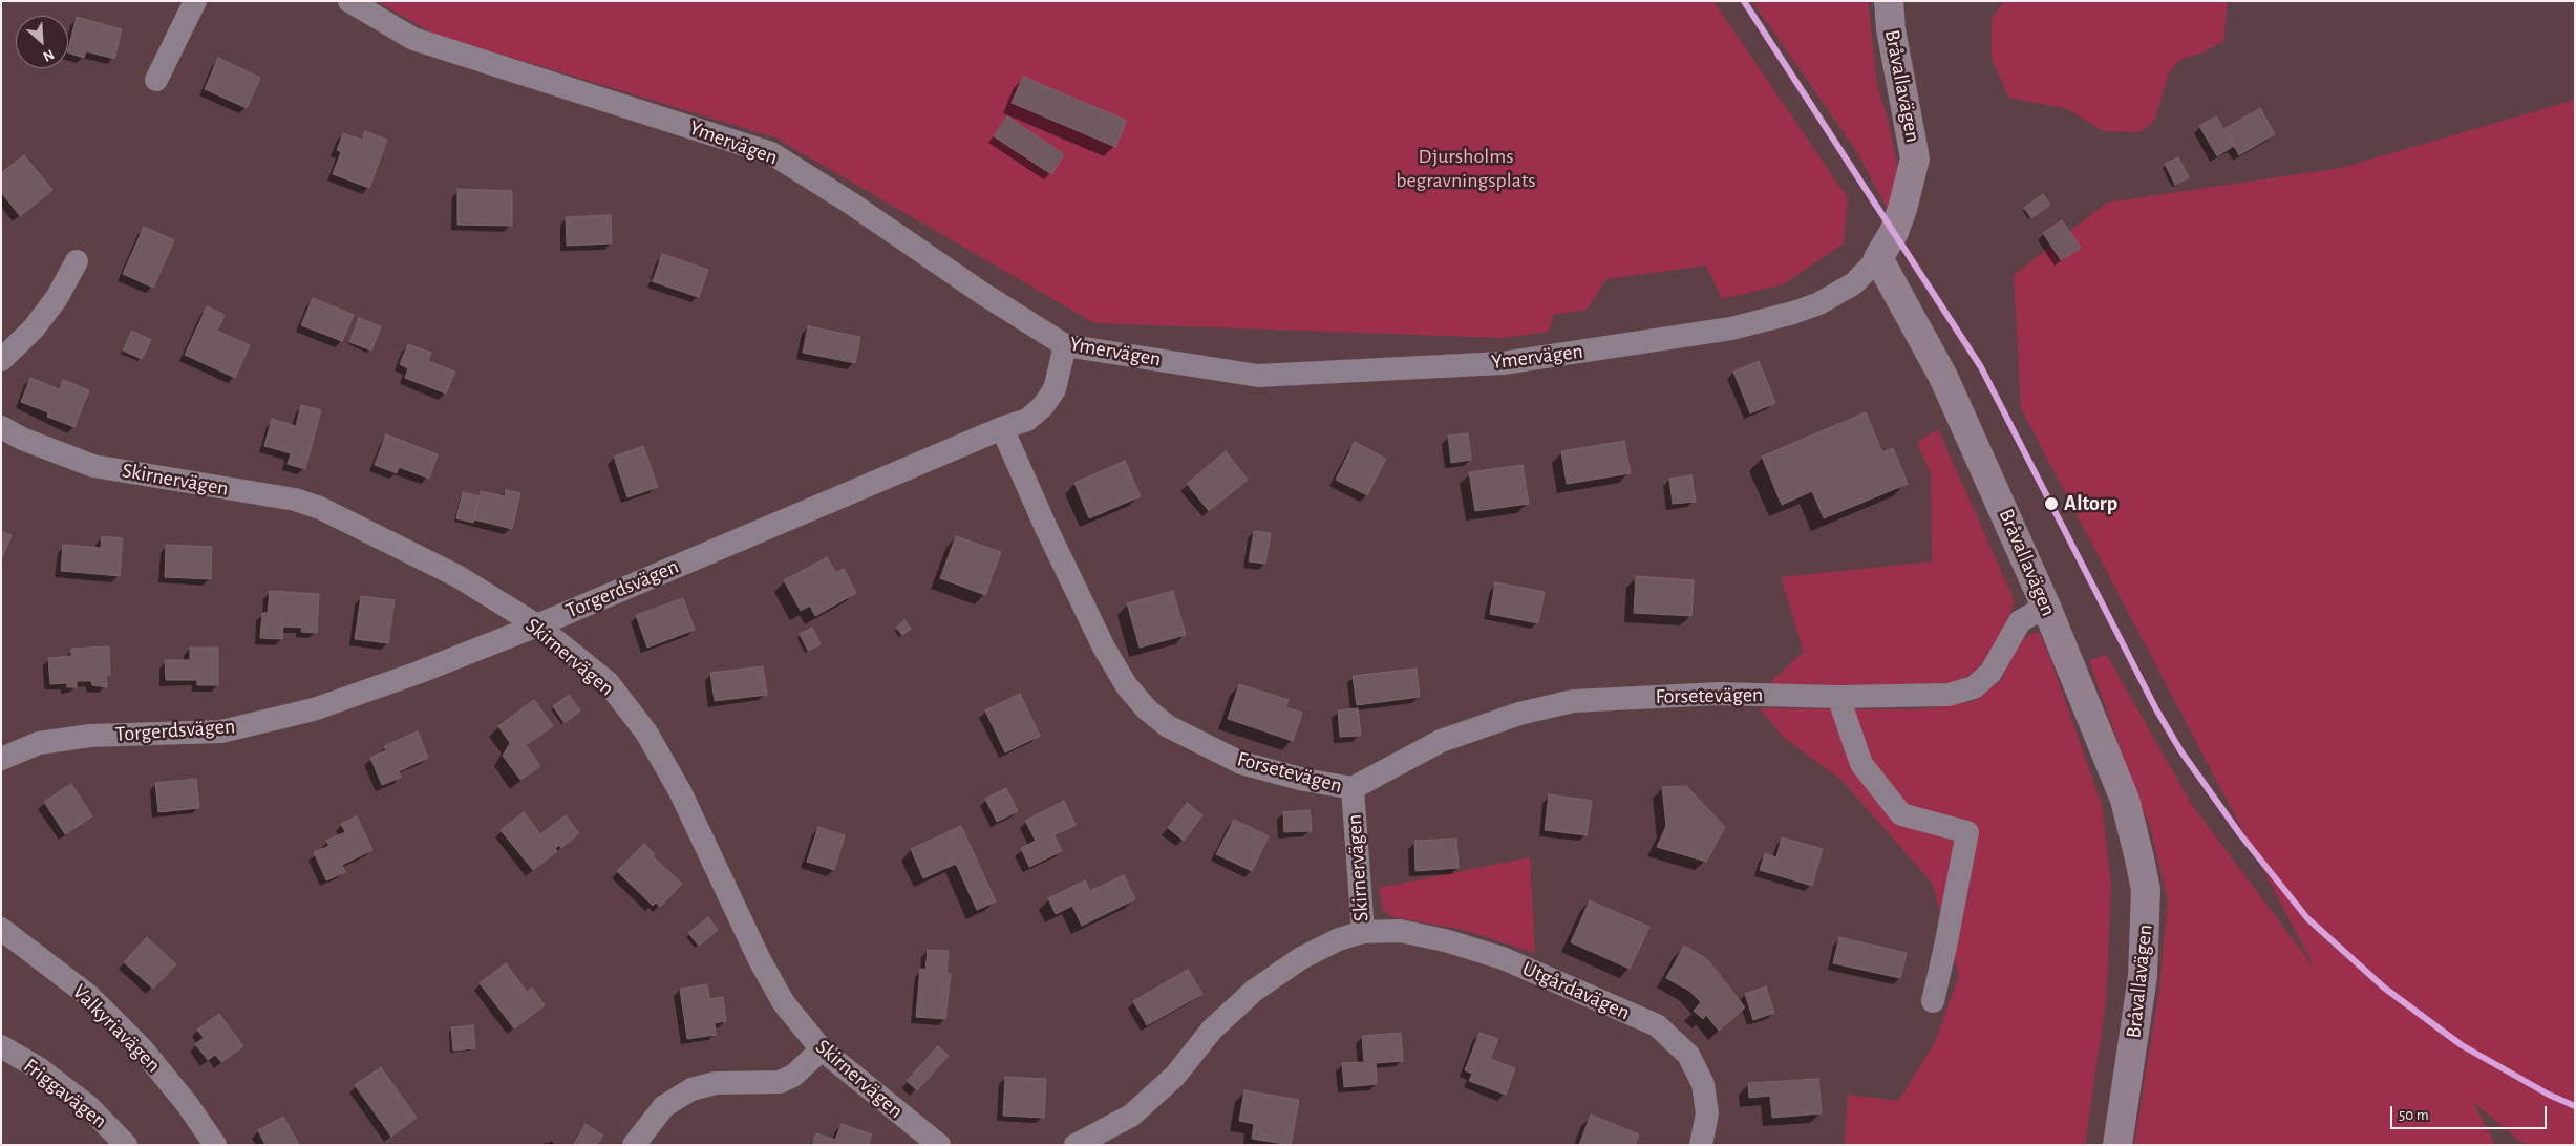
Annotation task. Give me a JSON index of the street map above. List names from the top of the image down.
{
  "streets": {
    "street": [
      "Bråvallavägen",
      "Ymervägen",
      "Skirnervägen",
      "Torgerdsvägen",
      "Forsetevägen",
      "Utgårdavägen",
      "Valkyriavägen",
      "Friggavägen"
    ]
  },
  "crossings": [
    ["Bråvallavägen", "Ymervägen"],
    ["Bråvallavägen", "Forsetevägen"],
    ["Ymervägen", "Torgerdsvägen"],
    ["Skirnervägen", "Torgerdsvägen"],
    ["Skirnervägen", "Forsetevägen"],
    ["Skirnervägen", "Utgårdavägen"],
    ["Torgerdsvägen", "Forsetevägen"]
  ],
  "parks": ["Djursholms begravningsplats"],
  "places": ["Altorp"],
  "scale_bar": "50 m",
  "north": "bottom right"
}
